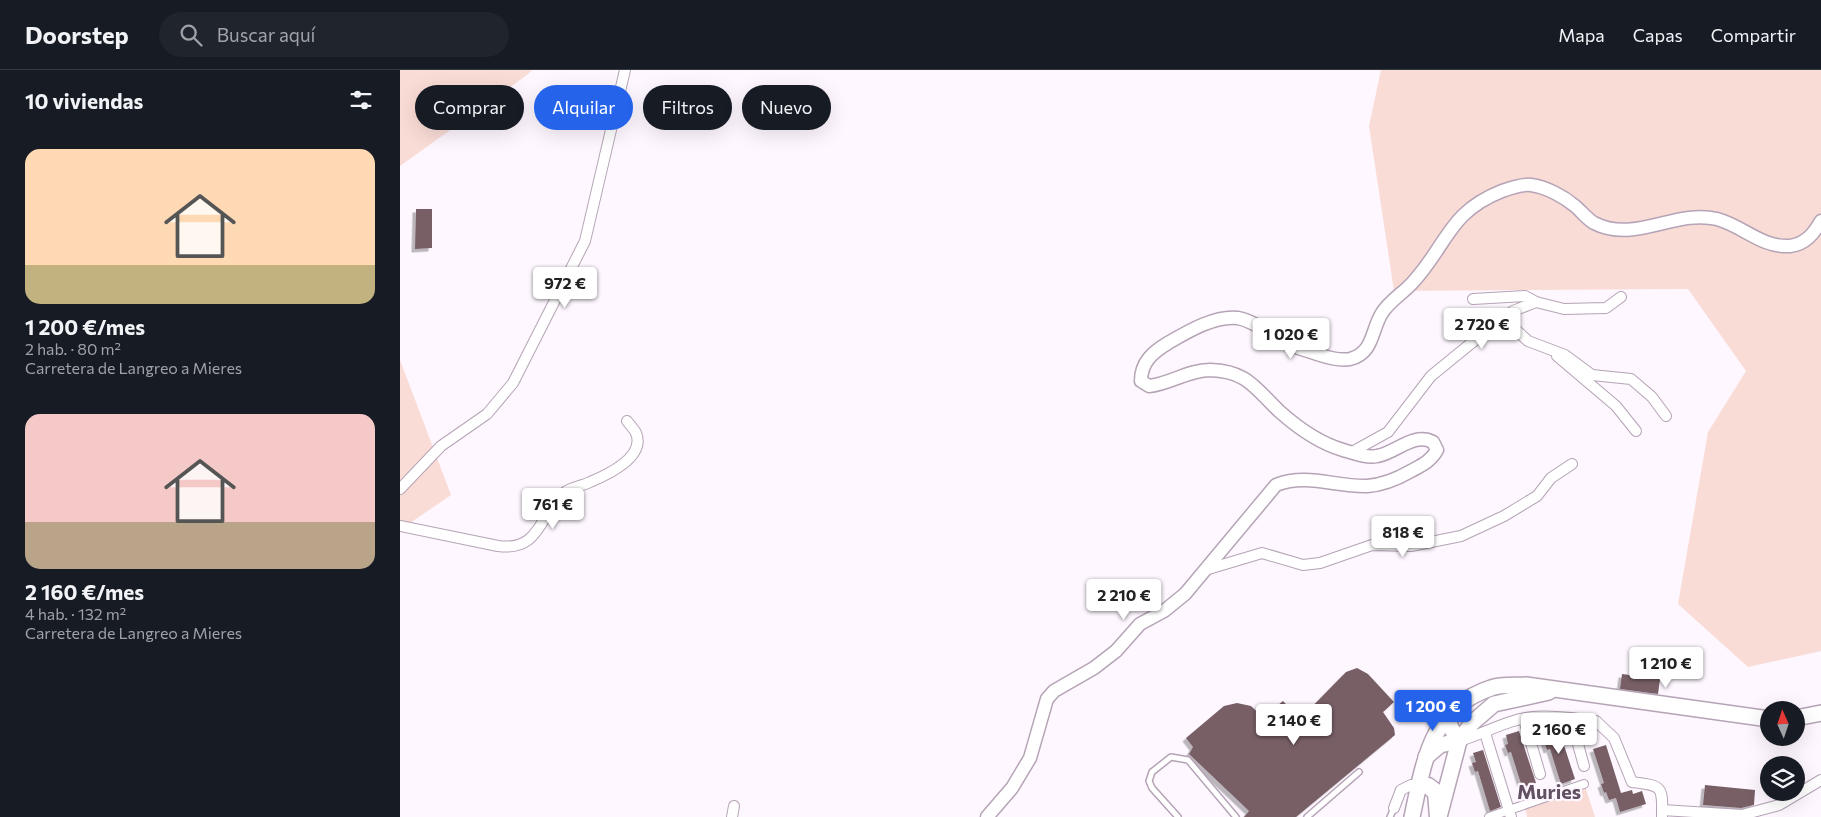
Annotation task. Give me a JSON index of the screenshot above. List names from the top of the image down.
{
  "districts": ["Muries"],
  "north": "top",
  "page": {
    "header": "Doorstep",
    "search": "Buscar aquí",
    "nav": ["Mapa", "Capas", "Compartir"],
    "heading": "10 viviendas",
    "chip": [
      "Comprar",
      "Alquilar",
      "Filtros",
      "Nuevo"
    ],
    "list": [
      {
        "name": "1 200 €/mes",
        "note": "2 hab. · 80 m² · Carretera de Langreo a Mieres"
      },
      {
        "name": "2 160 €/mes",
        "note": "4 hab. · 132 m² · Carretera de Langreo a Mieres"
      }
    ],
    "price": [
      "972 €",
      "2 720 €",
      "1 020 €",
      "761 €",
      "818 €",
      "2 210 €",
      "1 210 €",
      "1 200 €",
      "2 140 €",
      "2 160 €"
    ]
  }
}
